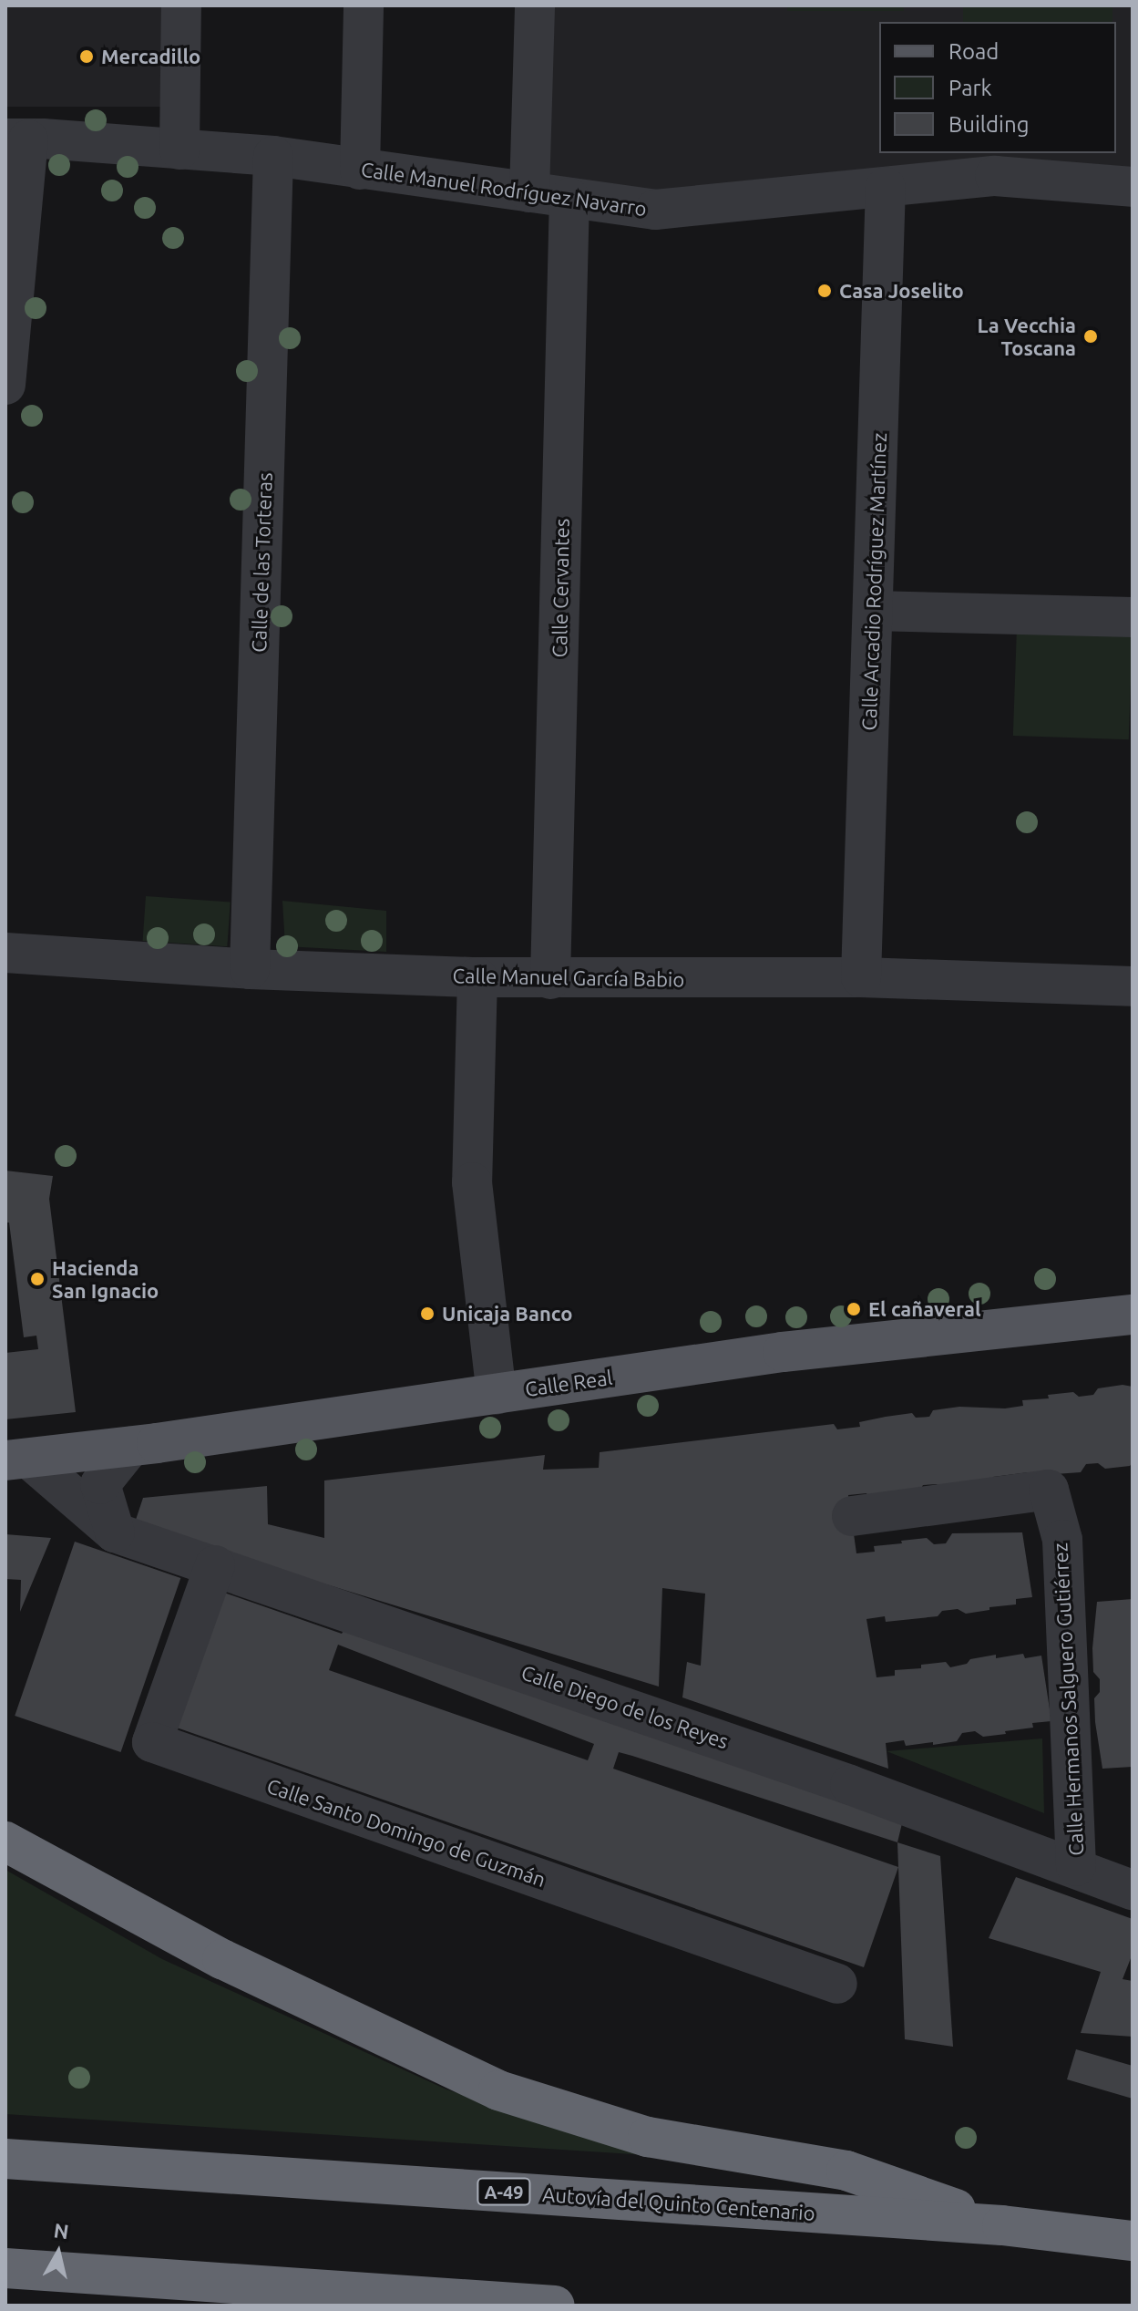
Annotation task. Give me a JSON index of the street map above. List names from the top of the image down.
{
  "streets": {
    "highway": ["A-49", "Autovía del Quinto Centenario"],
    "main road": ["Calle Real"],
    "street": [
      "Calle Manuel Rodríguez Navarro",
      "Calle de las Torteras",
      "Calle Arcadio Rodríguez Martínez",
      "Calle Cervantes",
      "Calle Manuel García Babio",
      "Calle Hermanos Salguero Gutiérrez",
      "Calle Diego de los Reyes",
      "Calle Santo Domingo de Guzmán"
    ]
  },
  "crossings": [
    ["Calle Manuel Rodríguez Navarro", "Calle de las Torteras"],
    ["Calle Manuel Rodríguez Navarro", "Calle Arcadio Rodríguez Martínez"],
    ["Calle Manuel Rodríguez Navarro", "Calle Cervantes"],
    ["Calle de las Torteras", "Calle Manuel García Babio"],
    ["Calle Arcadio Rodríguez Martínez", "Calle Manuel García Babio"],
    ["Calle Cervantes", "Calle Manuel García Babio"],
    ["Calle Real", "Calle Diego de los Reyes"],
    ["Calle Hermanos Salguero Gutiérrez", "Calle Diego de los Reyes"],
    ["Calle Diego de los Reyes", "Calle Santo Domingo de Guzmán"]
  ],
  "places": [
    "Mercadillo",
    "Casa Joselito",
    "La Vecchia Toscana",
    "Hacienda San Ignacio",
    "El cañaveral",
    "Unicaja Banco"
  ],
  "legend": ["Road", "Park", "Building"],
  "north": "top"
}
